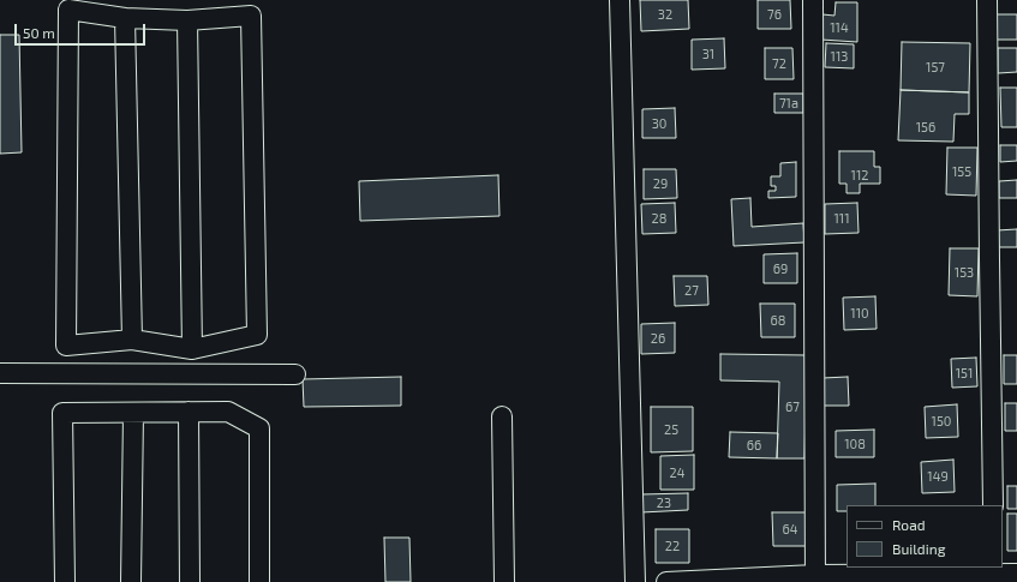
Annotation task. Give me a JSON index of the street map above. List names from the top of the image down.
{
  "house_numbers": [
    "32",
    "76",
    "114",
    "31",
    "113",
    "72",
    "157",
    "71а",
    "30",
    "156",
    "155",
    "112",
    "29",
    "28",
    "111",
    "69",
    "153",
    "27",
    "110",
    "68",
    "26",
    "151",
    "67",
    "150",
    "25",
    "108",
    "66",
    "24",
    "149",
    "23",
    "64",
    "22"
  ],
  "legend": ["Road", "Building"],
  "scale_bar": "50 m"
}
